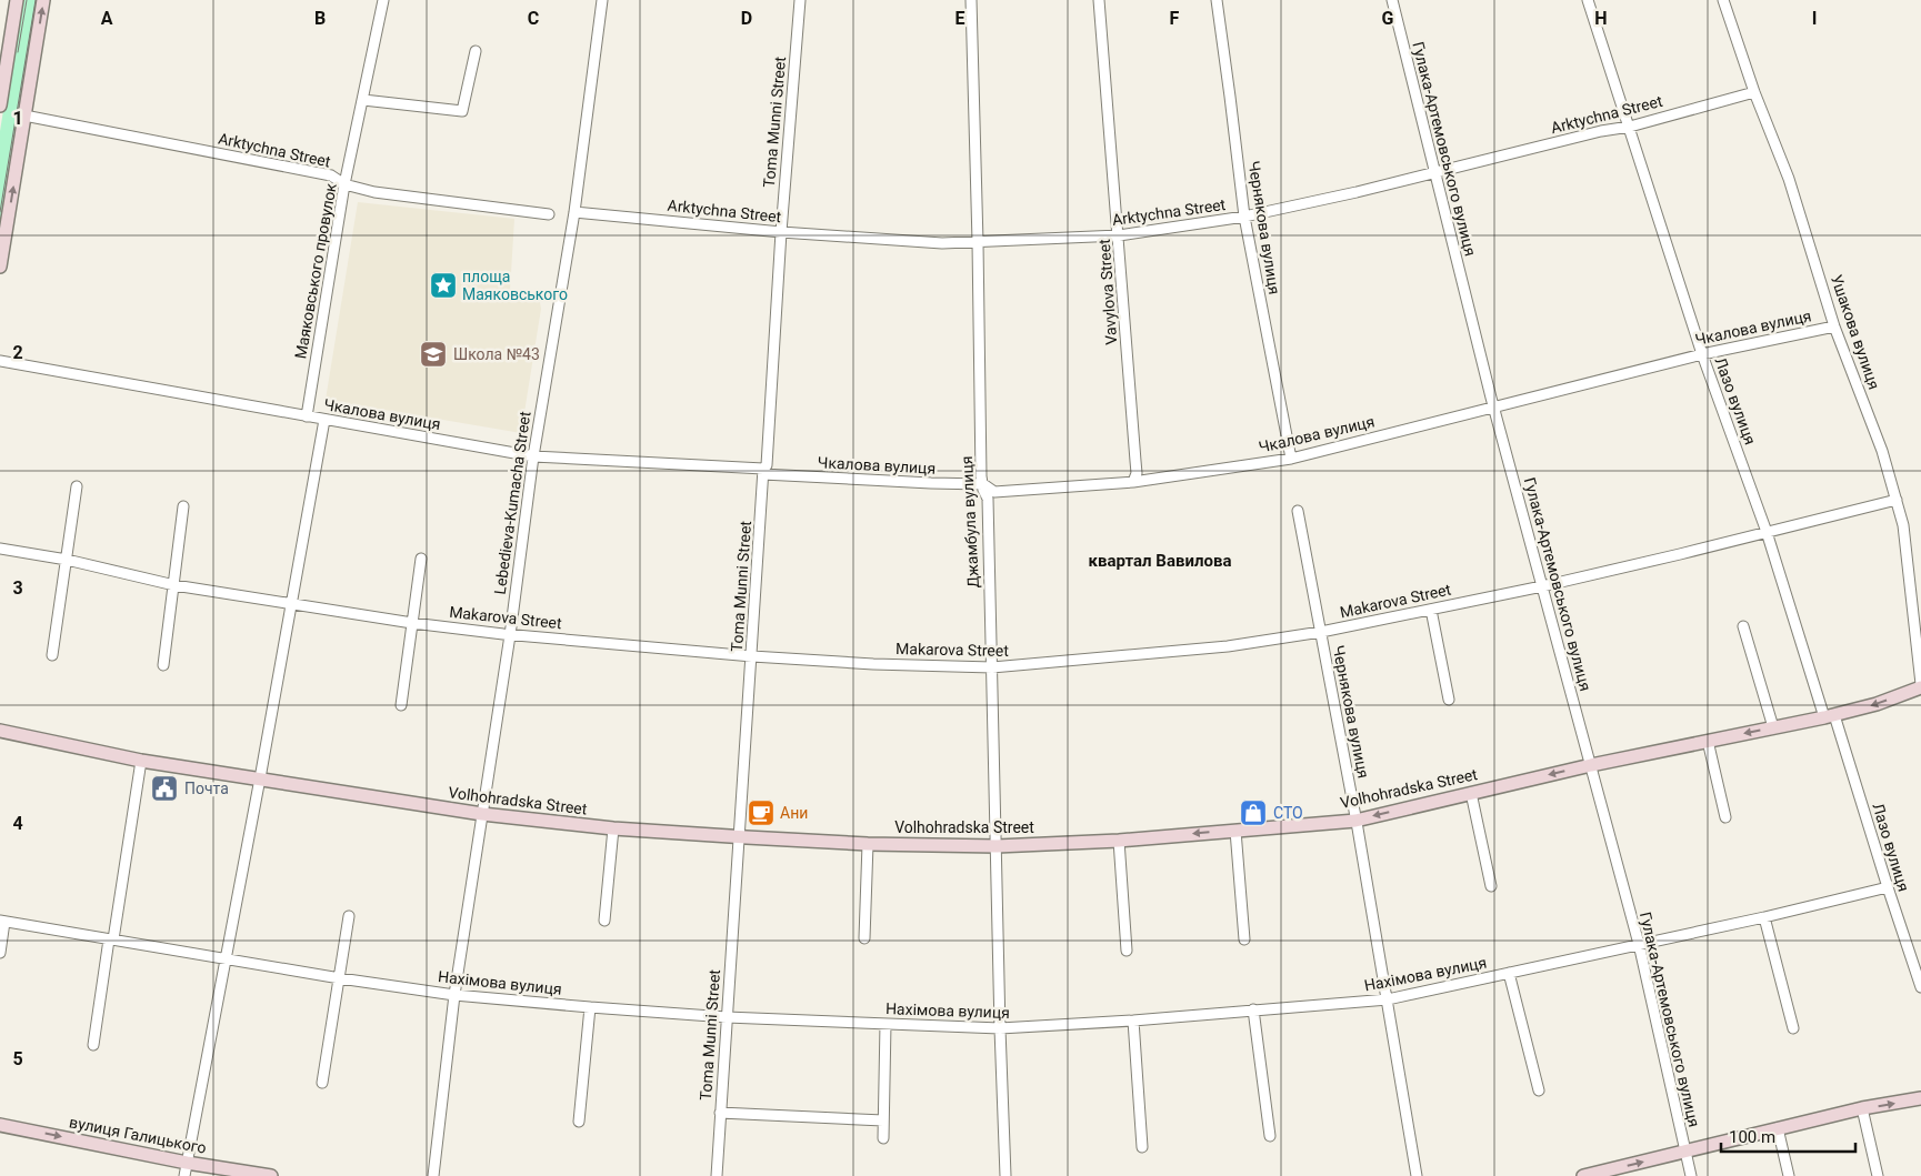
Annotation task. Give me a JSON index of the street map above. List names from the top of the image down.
{
  "streets": {
    "street": [
      "Arktychna Street",
      "Toma Munni Street",
      "Гулака-Артемовського вулиця",
      "Чернякова вулиця",
      "Маяковського провулок",
      "Vavylova Street",
      "Чкалова вулиця",
      "Ушакова вулиця",
      "Лазо вулиця",
      "Lebedieva-Kumacha Street",
      "Джамбула вулиця",
      "Makarova Street",
      "Volhohradska Street",
      "Нахімова вулиця",
      "вулиця Галицького"
    ]
  },
  "crossings": [
    ["Arktychna Street", "Toma Munni Street"],
    ["Arktychna Street", "Гулака-Артемовського вулиця"],
    ["Arktychna Street", "Чернякова вулиця"],
    ["Arktychna Street", "Маяковського провулок"],
    ["Arktychna Street", "Vavylova Street"],
    ["Arktychna Street", "Ушакова вулиця"],
    ["Arktychna Street", "Лазо вулиця"],
    ["Arktychna Street", "Lebedieva-Kumacha Street"],
    ["Arktychna Street", "Джамбула вулиця"],
    ["Toma Munni Street", "Чкалова вулиця"],
    ["Toma Munni Street", "Makarova Street"],
    ["Toma Munni Street", "Volhohradska Street"],
    ["Toma Munni Street", "Нахімова вулиця"],
    ["Гулака-Артемовського вулиця", "Чкалова вулиця"],
    ["Гулака-Артемовського вулиця", "Makarova Street"],
    ["Гулака-Артемовського вулиця", "Volhohradska Street"],
    ["Гулака-Артемовського вулиця", "Нахімова вулиця"],
    ["Чернякова вулиця", "Чкалова вулиця"],
    ["Чернякова вулиця", "Makarova Street"],
    ["Чернякова вулиця", "Volhohradska Street"],
    ["Чернякова вулиця", "Нахімова вулиця"],
    ["Маяковського провулок", "Чкалова вулиця"],
    ["Vavylova Street", "Чкалова вулиця"],
    ["Чкалова вулиця", "Ушакова вулиця"],
    ["Чкалова вулиця", "Лазо вулиця"],
    ["Чкалова вулиця", "Lebedieva-Kumacha Street"],
    ["Чкалова вулиця", "Джамбула вулиця"],
    ["Ушакова вулиця", "Makarova Street"],
    ["Ушакова вулиця", "Volhohradska Street"],
    ["Лазо вулиця", "Makarova Street"],
    ["Лазо вулиця", "Volhohradska Street"],
    ["Лазо вулиця", "Нахімова вулиця"],
    ["Lebedieva-Kumacha Street", "Makarova Street"],
    ["Lebedieva-Kumacha Street", "Volhohradska Street"],
    ["Lebedieva-Kumacha Street", "Нахімова вулиця"],
    ["Джамбула вулиця", "Makarova Street"],
    ["Джамбула вулиця", "Volhohradska Street"],
    ["Джамбула вулиця", "Нахімова вулиця"]
  ],
  "one_way": ["вулиця Галицького"],
  "districts": ["квартал Вавилова"],
  "places": {
    "place": ["площа Маяковського"],
    "school or university": ["Школа №43"],
    "public building": ["Почта"],
    "cafe": ["Ани"],
    "shop": ["СТО"]
  },
  "scale_bar": "100 m",
  "grid": {
    "columns": [
      "A",
      "B",
      "C",
      "D",
      "E",
      "F",
      "G",
      "H",
      "I"
    ],
    "rows": [
      "1",
      "2",
      "3",
      "4",
      "5"
    ]
  }
}
